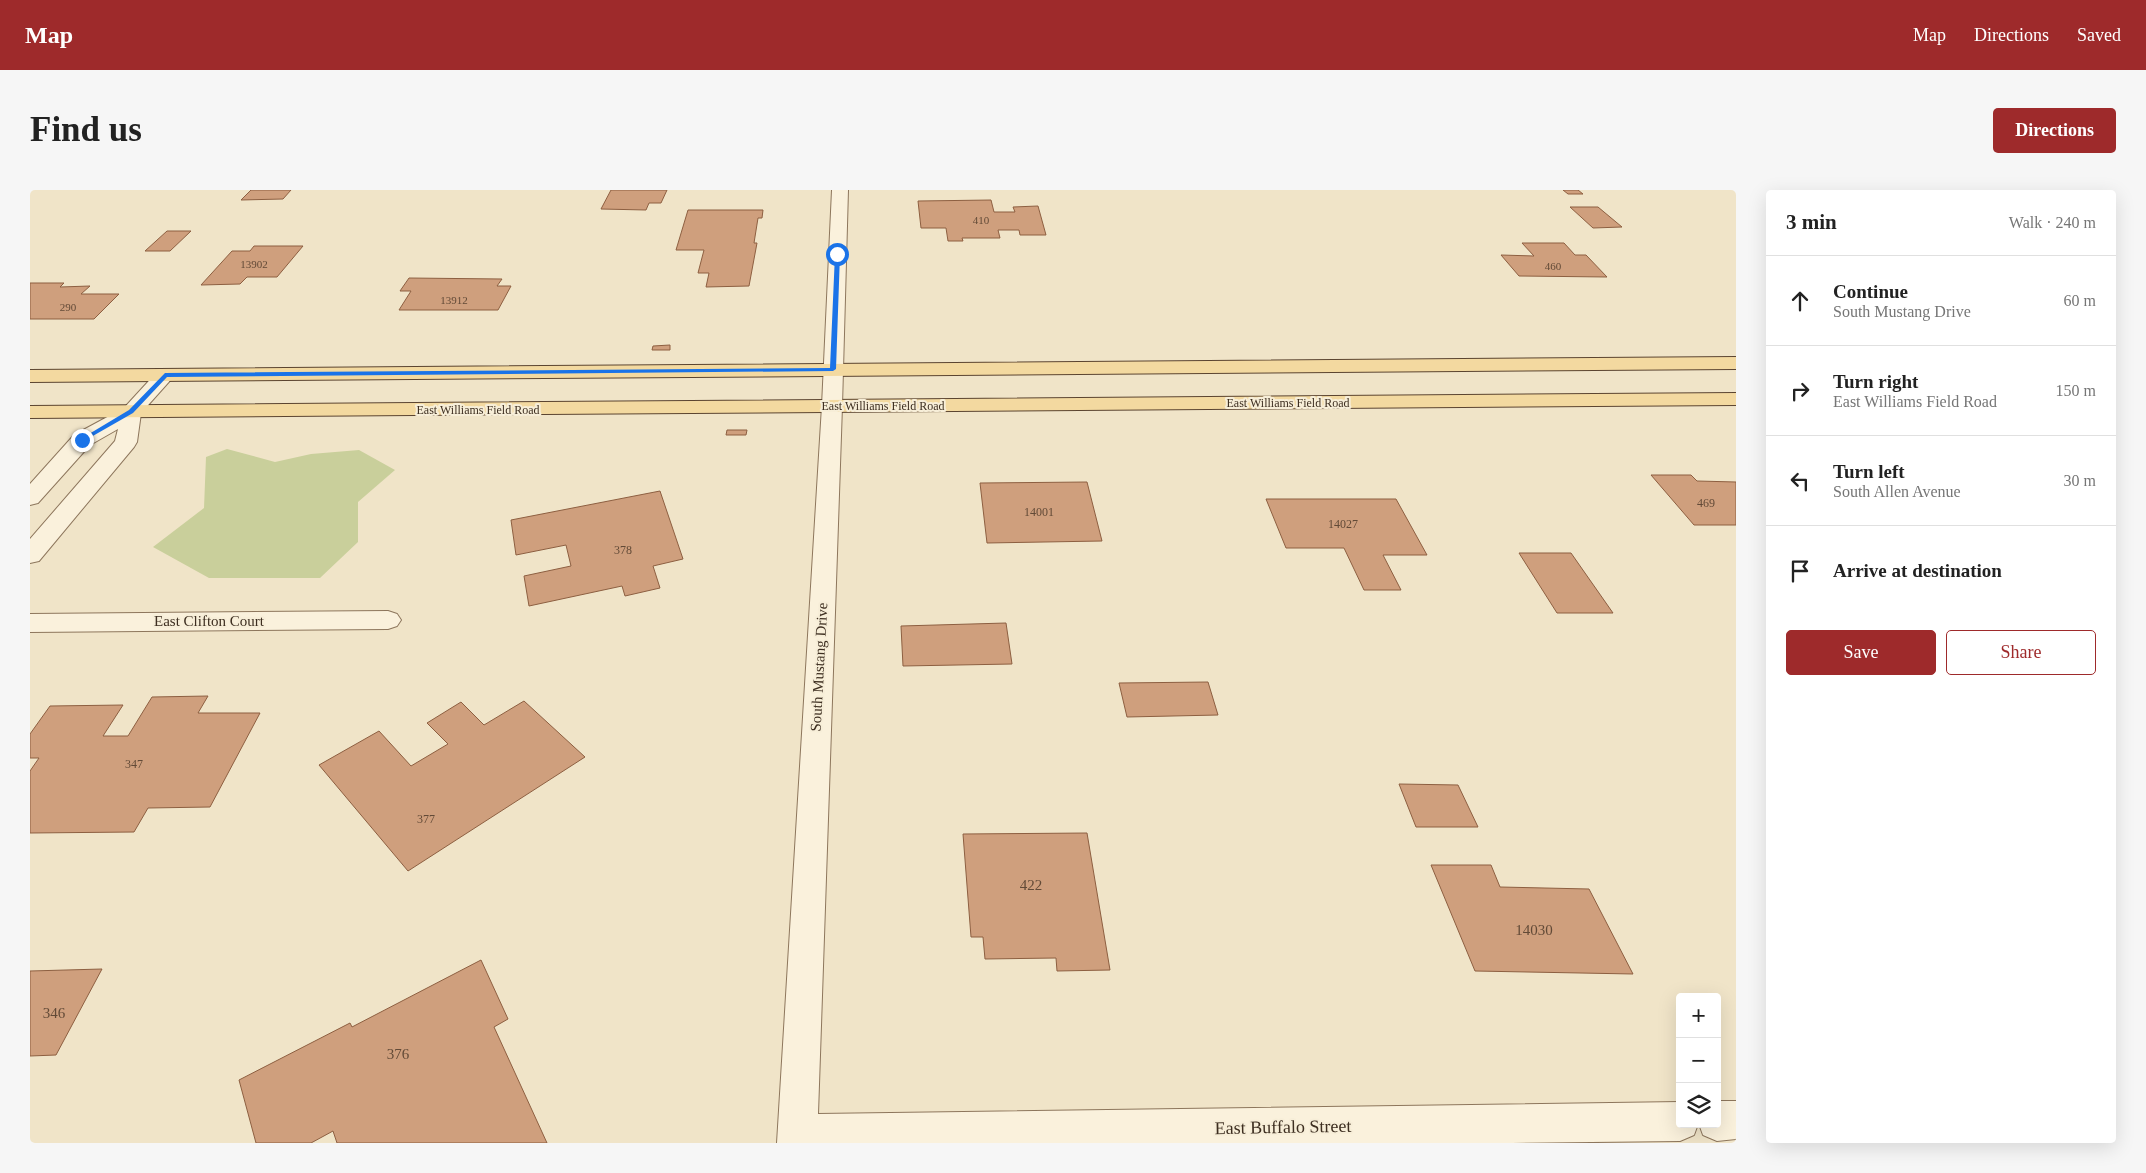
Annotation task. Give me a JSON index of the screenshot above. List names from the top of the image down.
{
  "streets": {
    "main road": ["East Williams Field Road"],
    "street": ["East Clifton Court", "South Mustang Drive", "East Buffalo Street"]
  },
  "crossings": [
    ["East Williams Field Road", "South Mustang Drive"],
    ["South Mustang Drive", "East Buffalo Street"]
  ],
  "house_numbers": [
    "410",
    "13902",
    "460",
    "13912",
    "290",
    "469",
    "14001",
    "14027",
    "378",
    "347",
    "377",
    "422",
    "14030",
    "346",
    "376"
  ],
  "page": {
    "header": "Map",
    "nav": ["Map", "Directions", "Saved"],
    "buttons": [
      "Directions",
      ["Save", "Share"]
    ],
    "title": "Find us",
    "heading": ["3 min", "Walk · 240 m"],
    "list": [
      ["Continue", "South Mustang Drive", "60 m"],
      ["Turn right", "East Williams Field Road", "150 m"],
      ["Turn left", "South Allen Avenue", "30 m"],
      "Arrive at destination"
    ],
    "map_buttons": ["+", "−"]
  }
}
